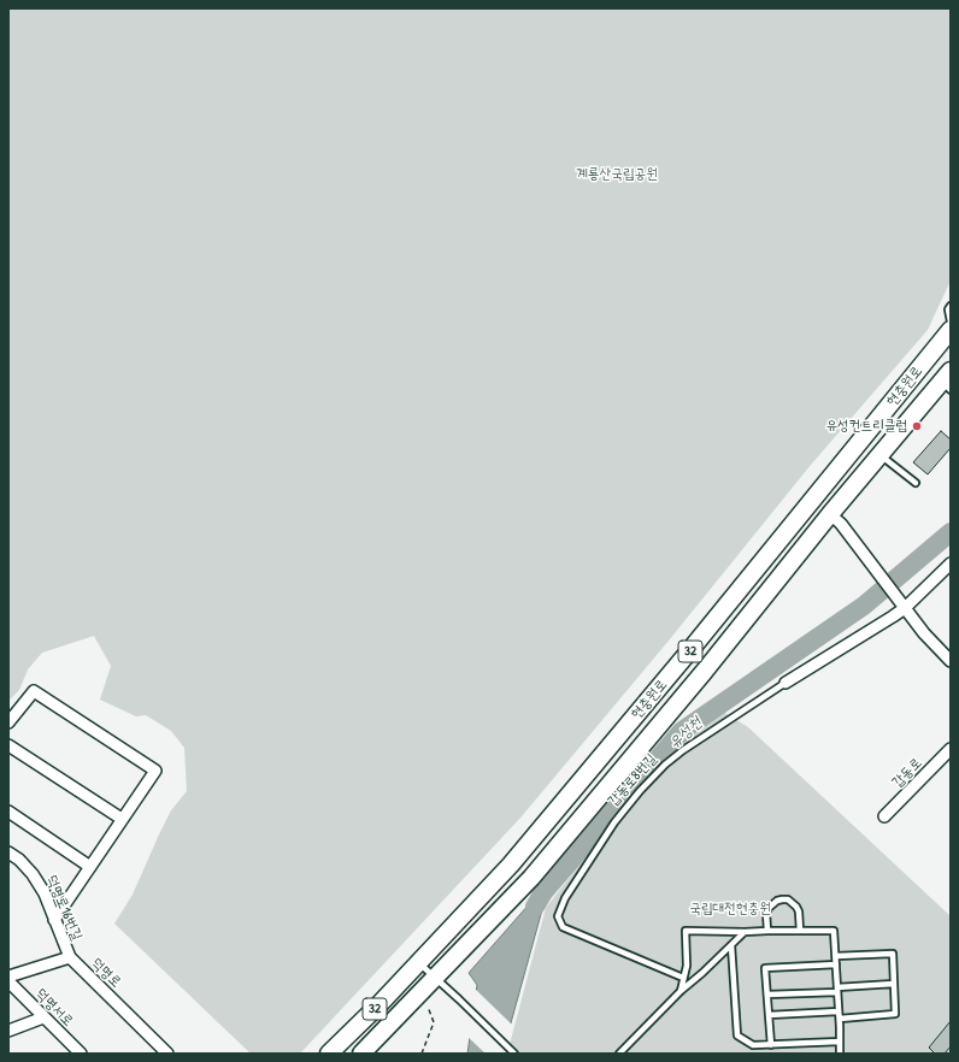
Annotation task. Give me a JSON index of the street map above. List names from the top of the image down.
{
  "streets": {
    "main road": ["현충원로", "32"],
    "street": [
      "갑동로",
      "갑동로8번길",
      "덕명로16번길",
      "덕명로",
      "덕명서로"
    ]
  },
  "crossings": [
    ["덕명로16번길", "덕명로"]
  ],
  "water": ["유성천"],
  "parks": ["계룡산국립공원", "국립대전현충원"],
  "places": ["유성컨트리클럽"]
}
